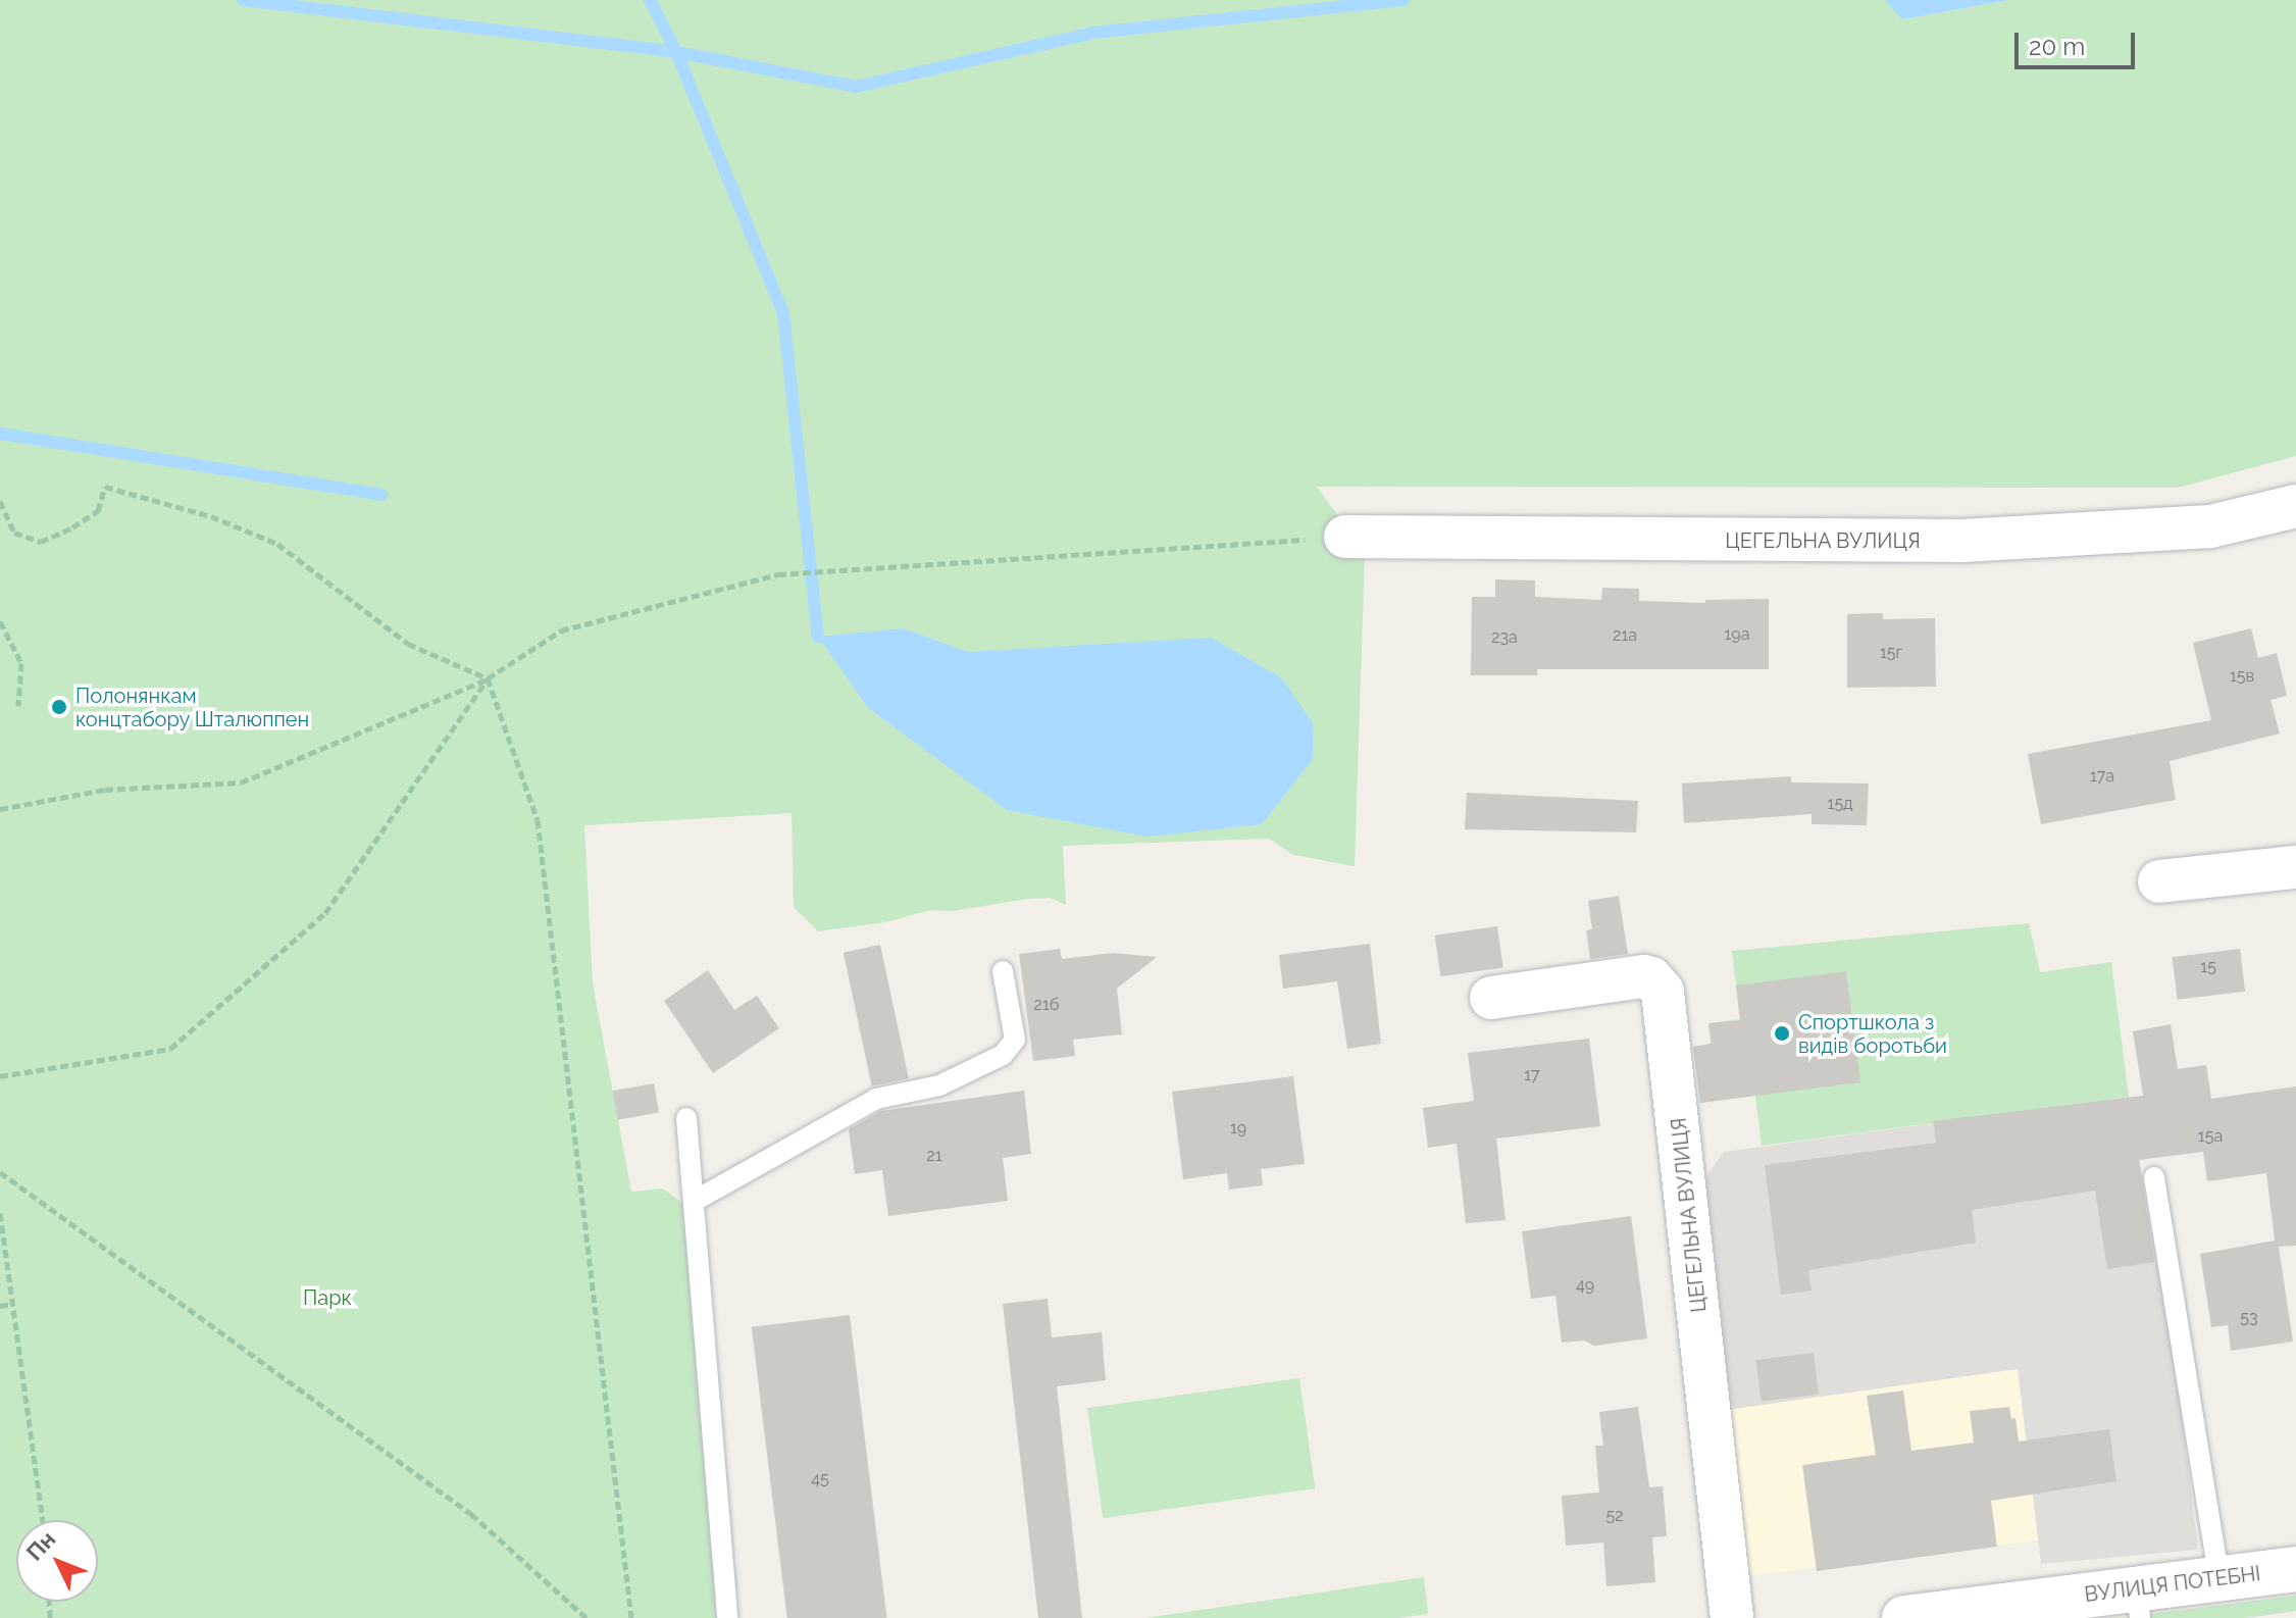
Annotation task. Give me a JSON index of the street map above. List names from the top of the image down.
{
  "streets": {
    "street": ["ЦЕГЕЛЬНА ВУЛИЦЯ", "ВУЛИЦЯ ПОТЕБНІ"]
  },
  "parks": ["Парк"],
  "places": ["Полонянкам концтабору Шталюппен", "Спортшкола з видів боротьби"],
  "house_numbers": [
    "19а",
    "21а",
    "23а",
    "15г",
    "15в",
    "17а",
    "15д",
    "15",
    "21б",
    "17",
    "19",
    "15а",
    "21",
    "49",
    "53",
    "45",
    "52"
  ],
  "scale_bar": "20 m",
  "north": "top left"
}
